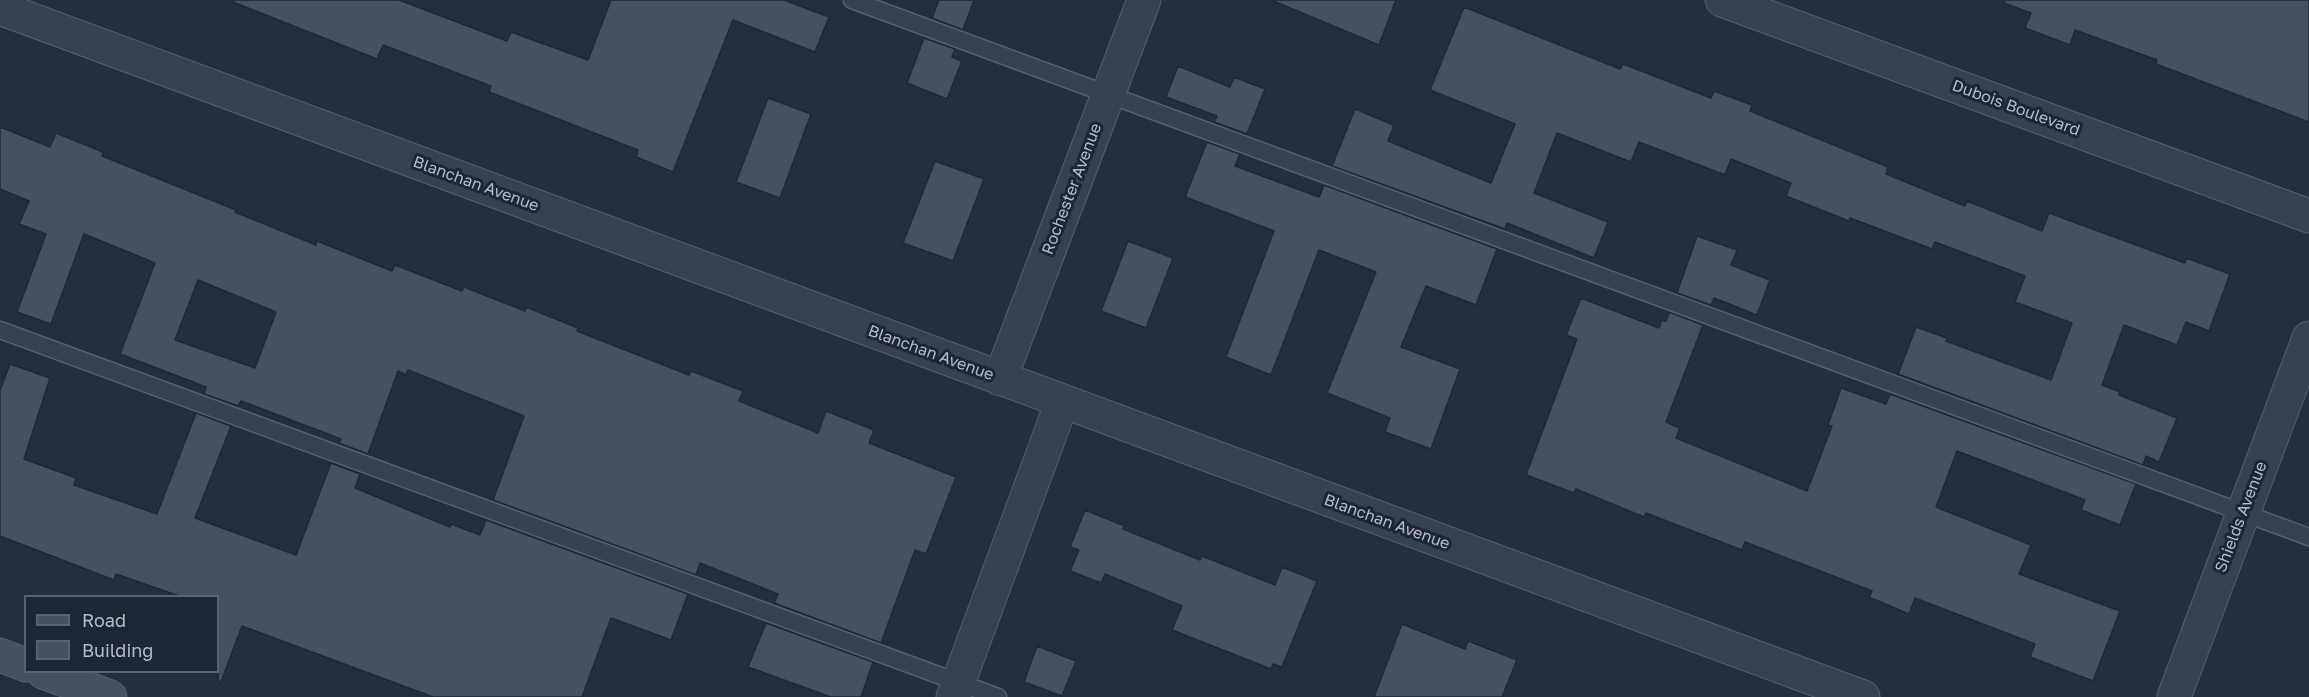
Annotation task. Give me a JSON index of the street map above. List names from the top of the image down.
{
  "streets": {
    "street": [
      "Dubois Boulevard",
      "Blanchan Avenue",
      "Rochester Avenue",
      "Shields Avenue"
    ]
  },
  "crossings": [
    ["Blanchan Avenue", "Rochester Avenue"]
  ],
  "legend": ["Road", "Building"]
}
